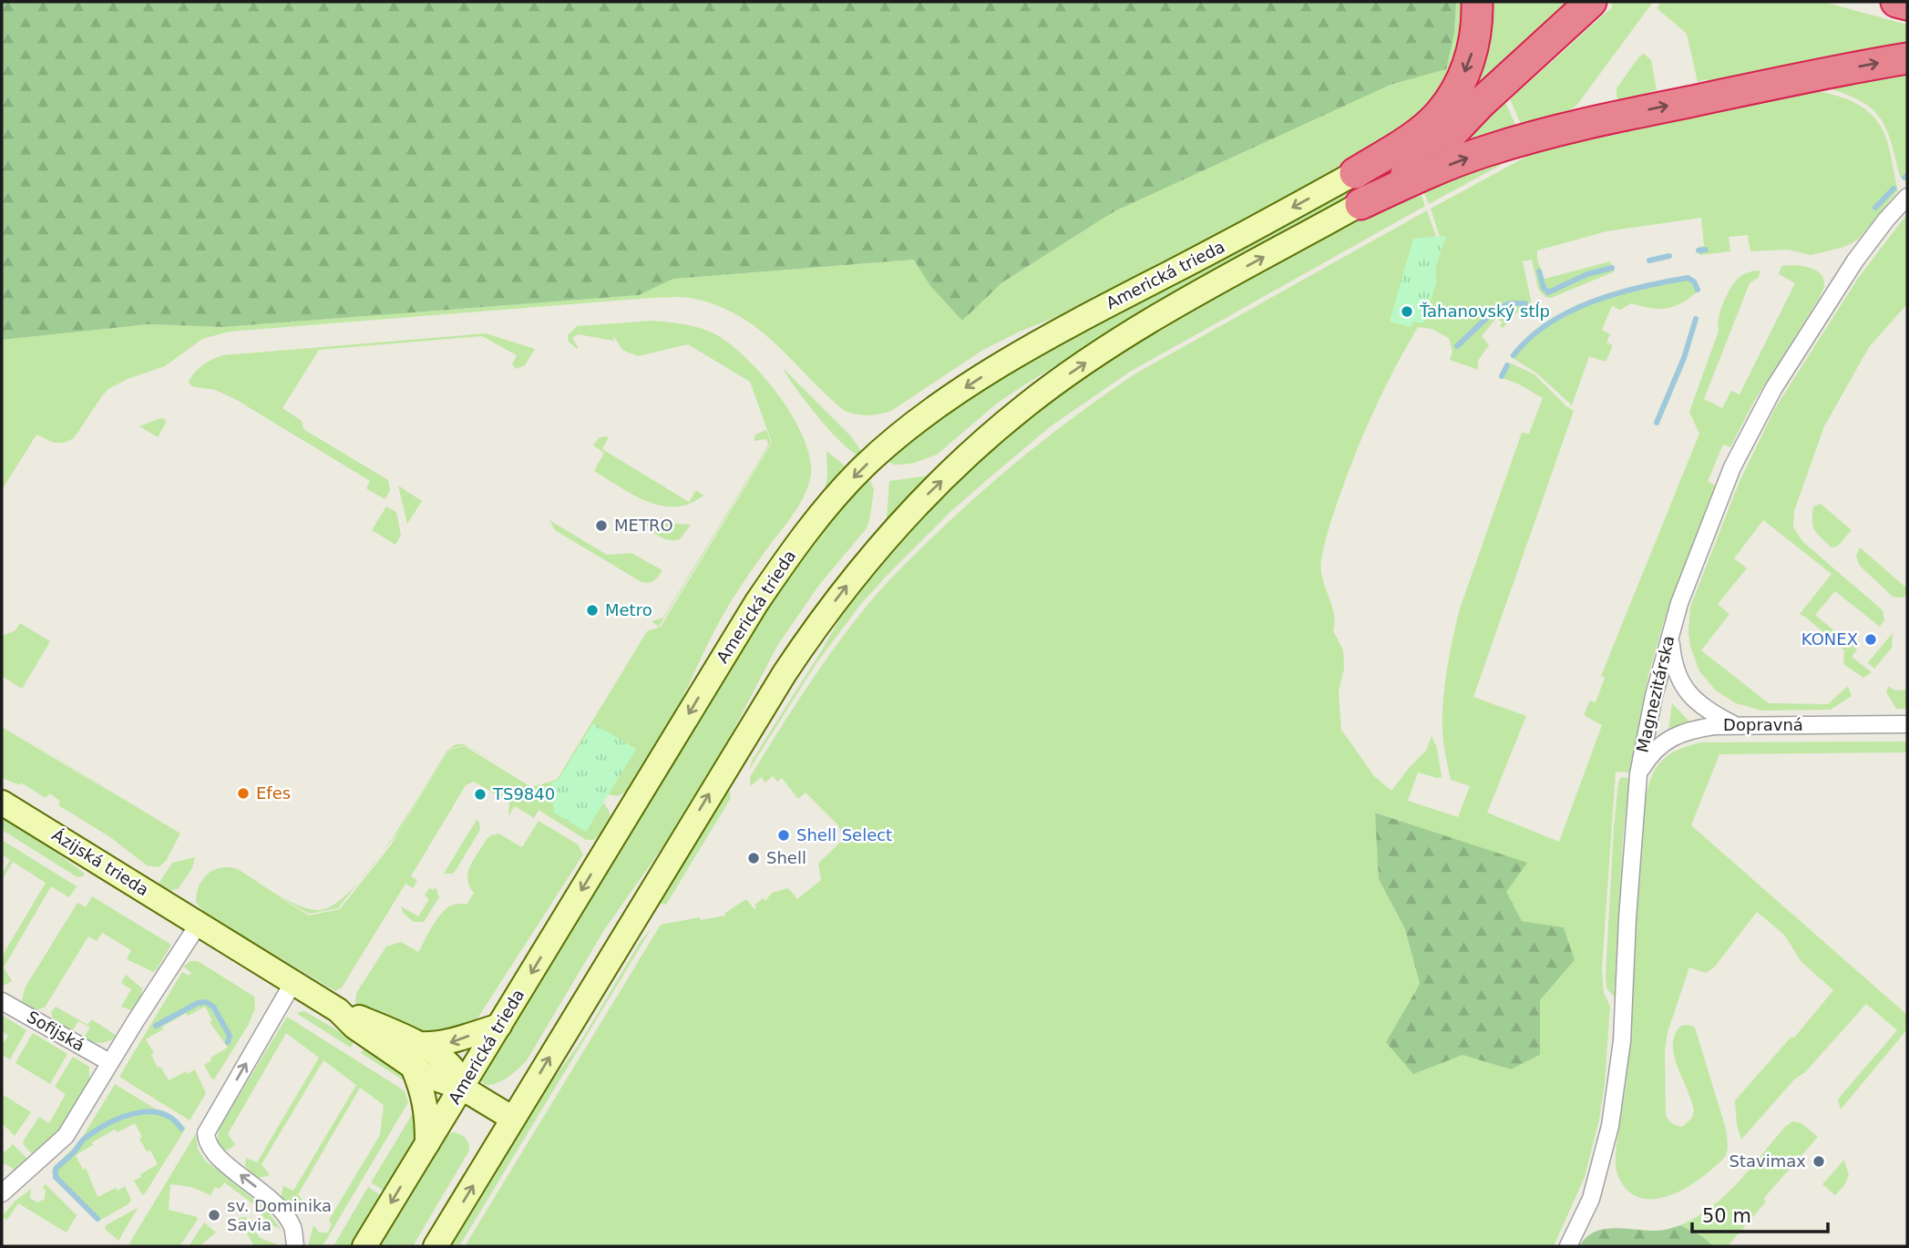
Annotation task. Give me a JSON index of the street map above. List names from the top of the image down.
{
  "streets": {
    "street": [
      "Americká trieda",
      "Magnezitárska",
      "Dopravná",
      "Ázijská trieda",
      "Sofijská"
    ]
  },
  "crossings": [
    ["Americká trieda", "Ázijská trieda"],
    ["Magnezitárska", "Dopravná"]
  ],
  "places": [
    "Ťahanovský stĺp",
    "METRO",
    "Metro",
    "KONEX",
    "Efes",
    "TS9840",
    "Shell Select",
    "Shell",
    "Stavimax",
    "sv. Dominika Savia"
  ],
  "scale_bar": "50 m"
}
